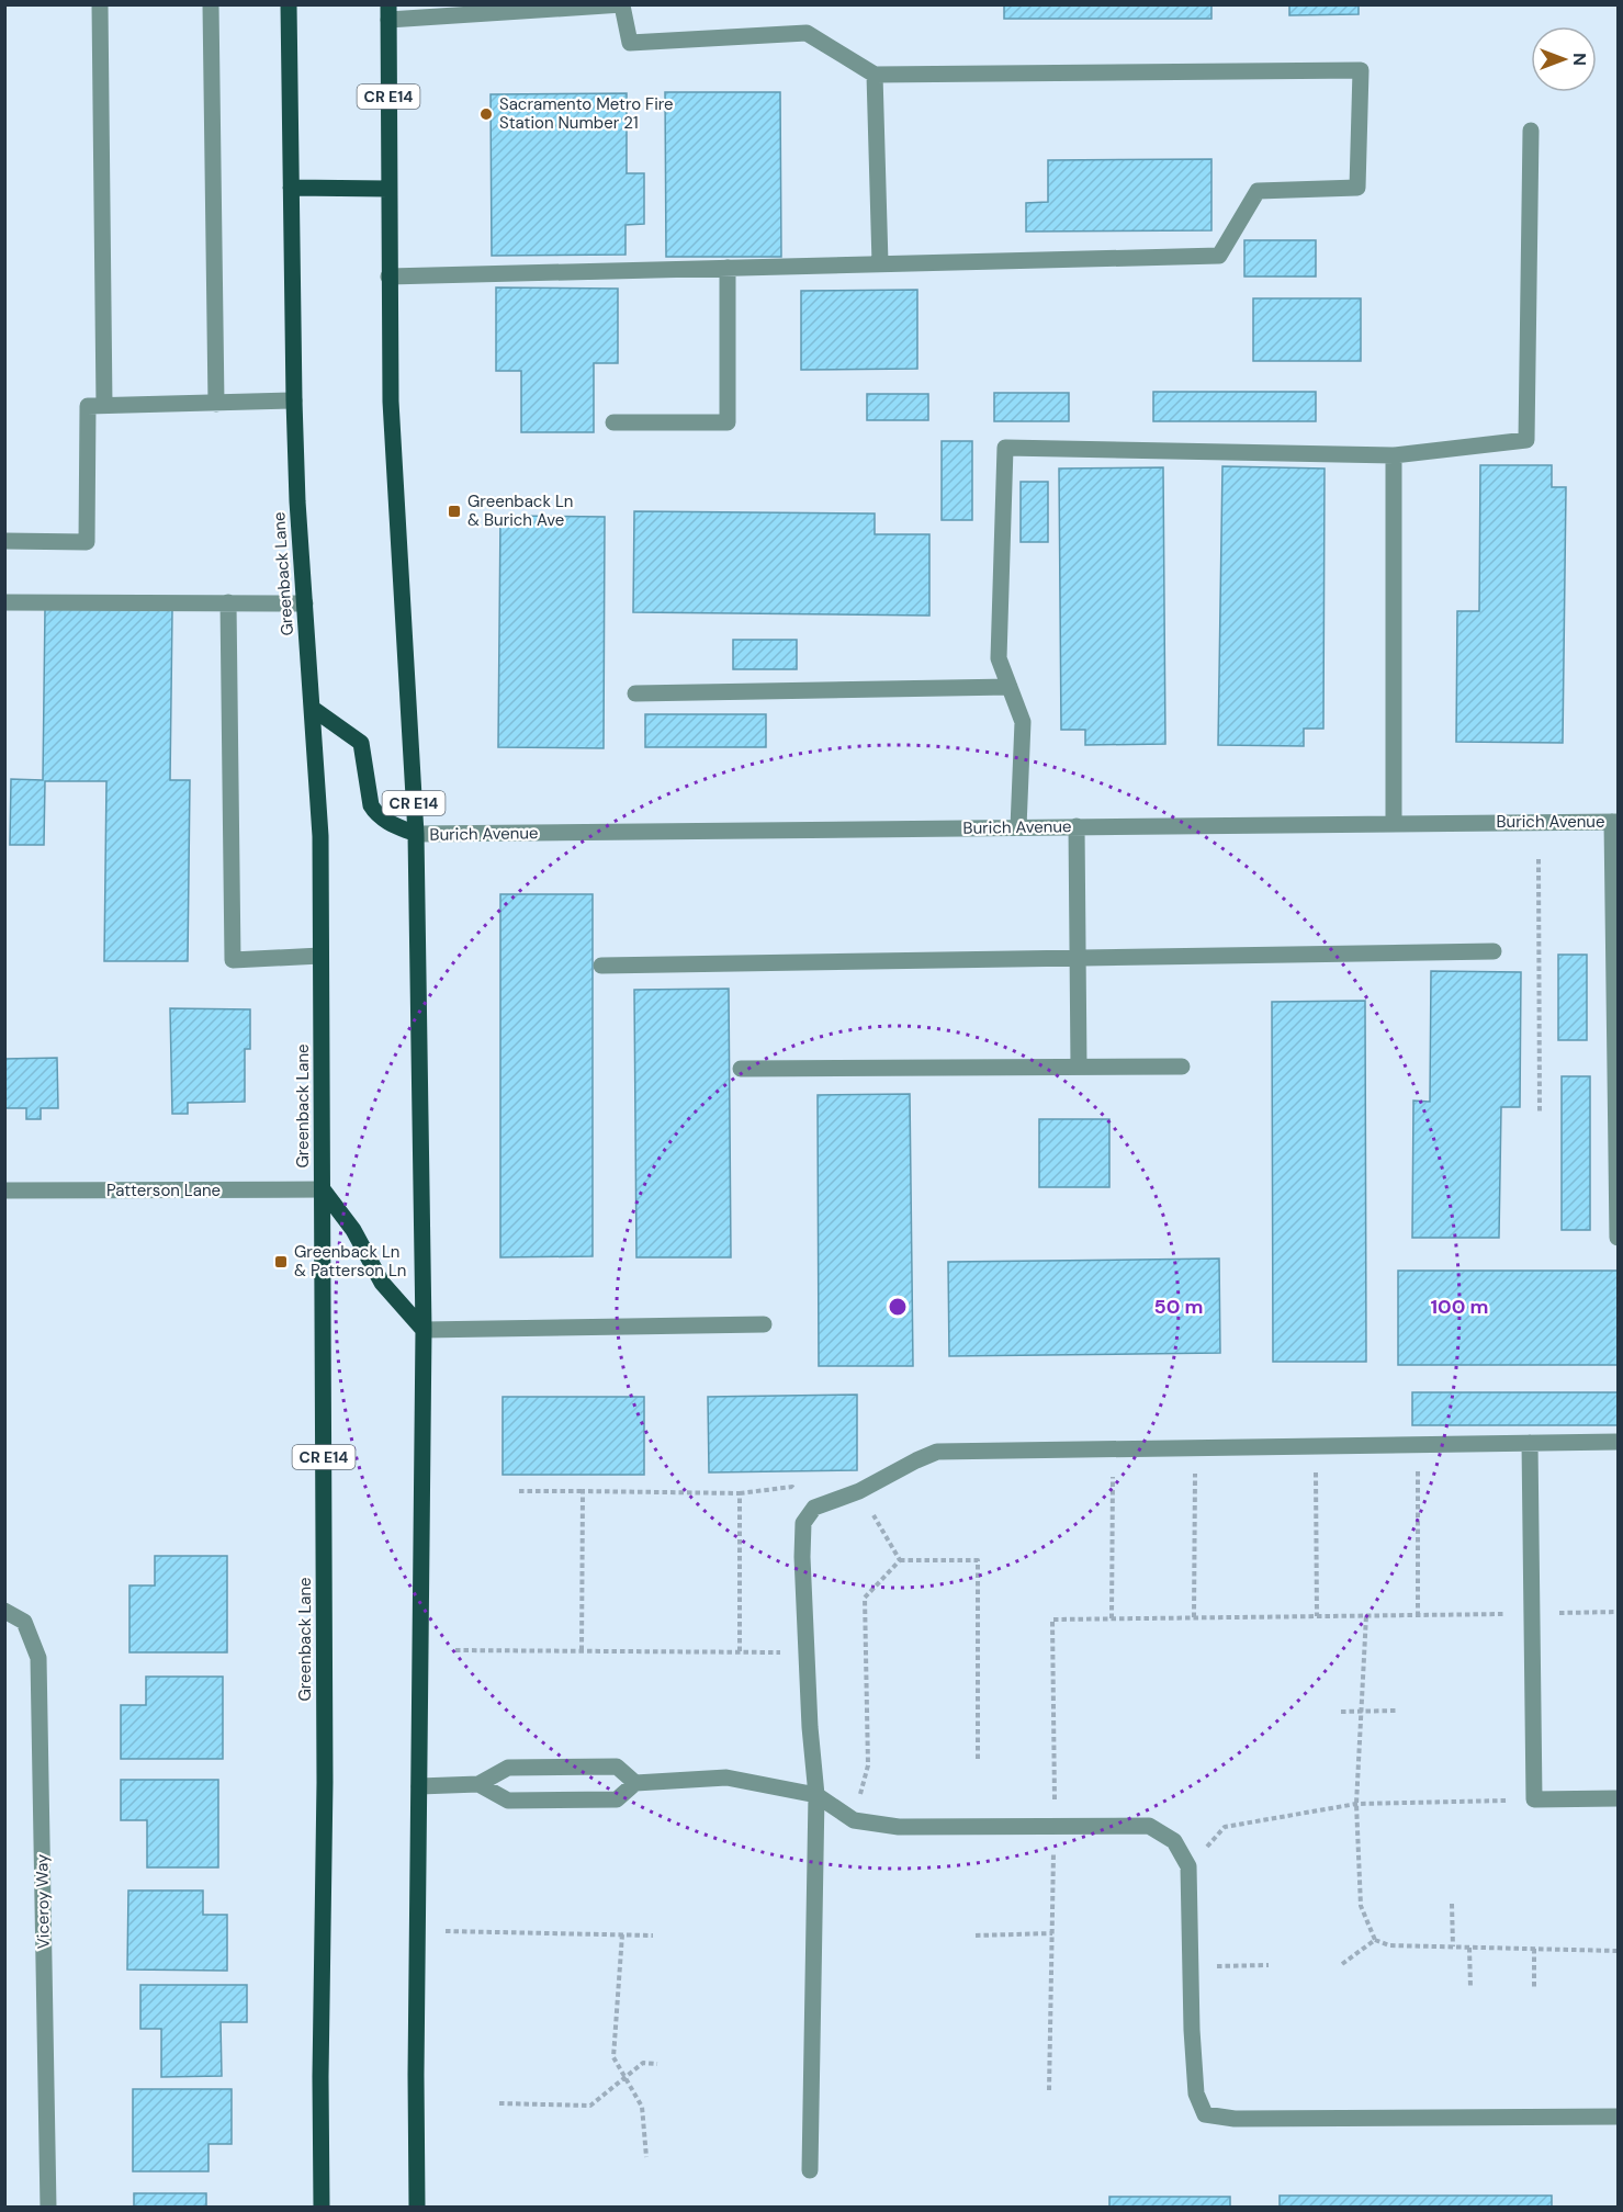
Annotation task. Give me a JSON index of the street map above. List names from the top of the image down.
{
  "streets": {
    "main road": ["CR E14", "Greenback Lane"],
    "street": ["Burich Avenue", "Patterson Lane", "Viceroy Way"]
  },
  "crossings": [
    ["CR E14", "Burich Avenue"],
    ["Greenback Lane", "Patterson Lane"]
  ],
  "places": {
    "other": ["Sacramento Metro Fire Station Number 21"],
    "transit": ["Greenback Ln & Burich Ave", "Greenback Ln & Patterson Ln"]
  },
  "north": "right",
  "rings": ["50 m", "100 m"]
}
